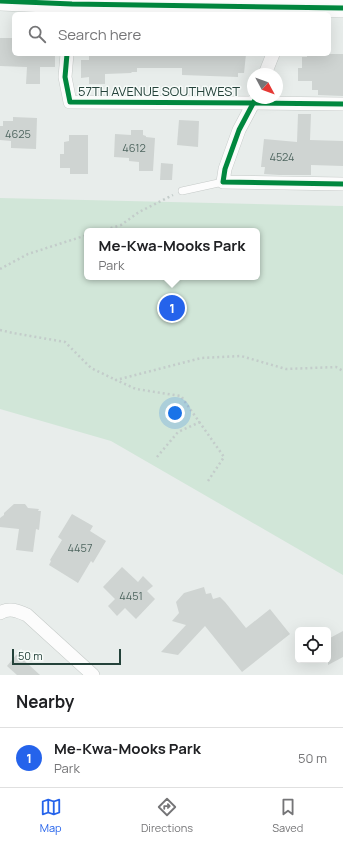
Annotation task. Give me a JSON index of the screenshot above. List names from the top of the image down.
{
  "streets": {
    "street": ["57TH AVENUE SOUTHWEST"]
  },
  "house_numbers": [
    "4625",
    "4612",
    "4524",
    "4457",
    "4451"
  ],
  "scale_bar": "50 m",
  "north": "bottom right",
  "page": {
    "search": "Search here",
    "popup": ["Me-Kwa-Mooks Park", "Park"],
    "pins": "1",
    "scale": "50 m",
    "heading": "Nearby",
    "list": [
      {
        "mark": "1",
        "name": "Me-Kwa-Mooks Park",
        "note": "Park",
        "value": "50 m"
      }
    ],
    "nav": ["Map", "Directions", "Saved"]
  }
}
